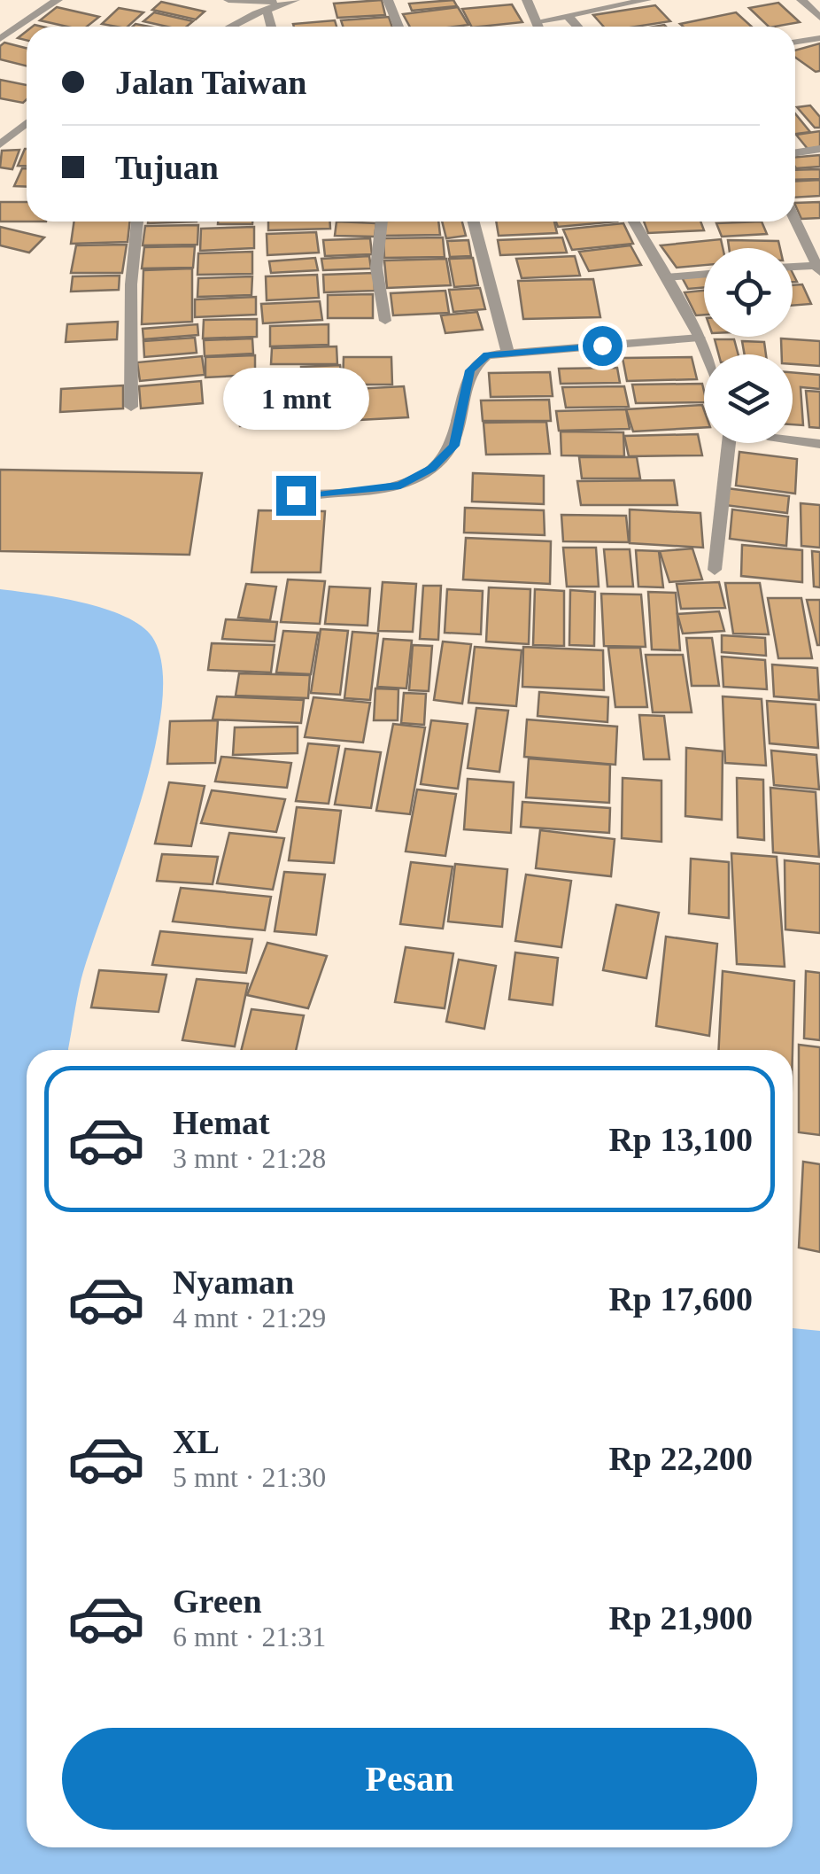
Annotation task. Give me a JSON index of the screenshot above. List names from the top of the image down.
{
  "page": {
    "banner": ["Jalan Taiwan", "Tujuan"],
    "bubble": "1 mnt",
    "list": [
      {
        "name": "Hemat",
        "note": "3 mnt · 21:28",
        "value": "Rp 13,100"
      },
      {
        "name": "Nyaman",
        "note": "4 mnt · 21:29",
        "value": "Rp 17,600"
      },
      {
        "name": "XL",
        "note": "5 mnt · 21:30",
        "value": "Rp 22,200"
      },
      {
        "name": "Green",
        "note": "6 mnt · 21:31",
        "value": "Rp 21,900"
      }
    ],
    "buttons": "Pesan"
  }
}
